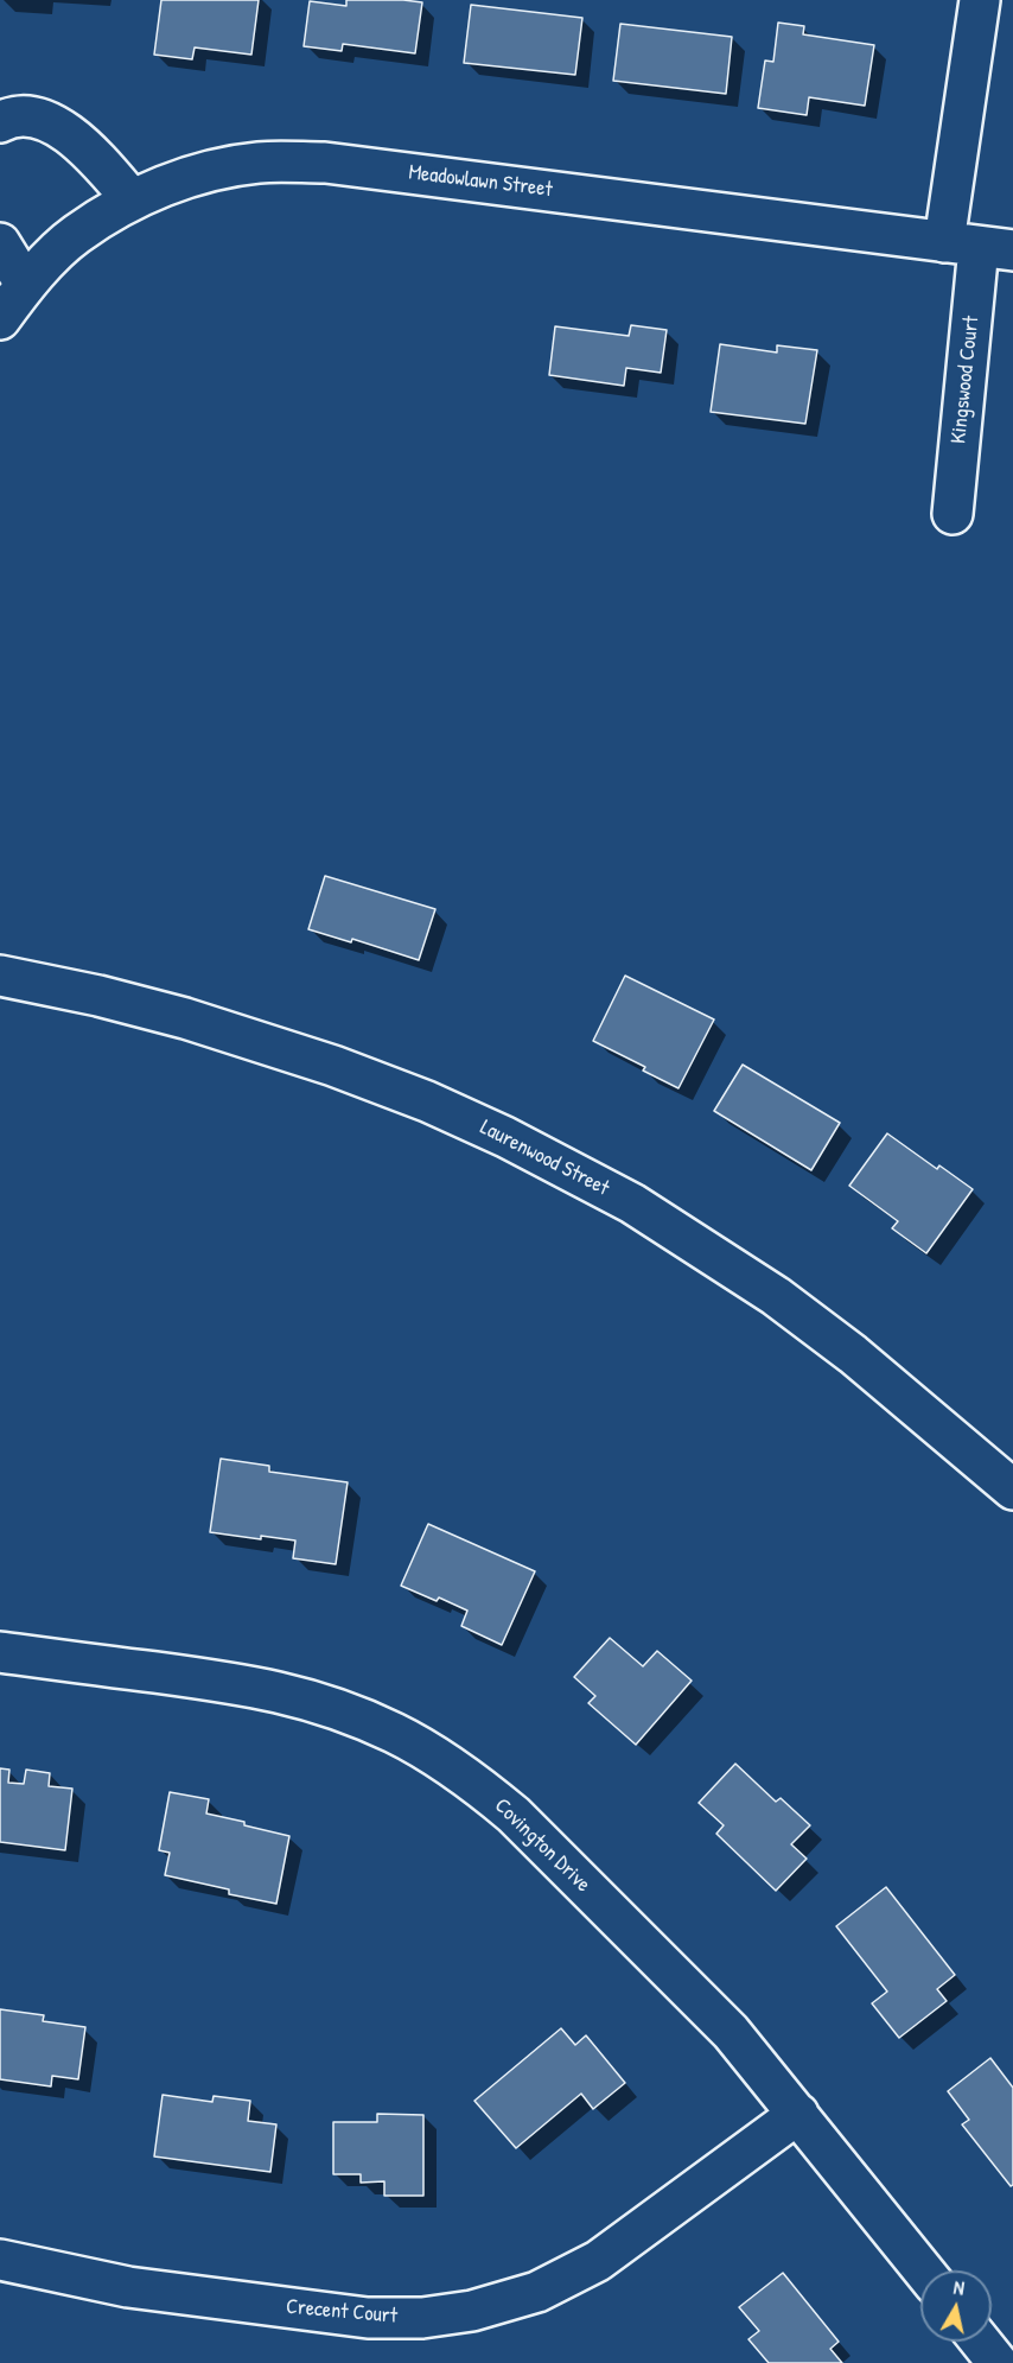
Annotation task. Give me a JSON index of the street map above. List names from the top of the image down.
{
  "streets": {
    "street": [
      "Meadowlawn Street",
      "Kingswood Court",
      "Laurenwood Street",
      "Covington Drive",
      "Crecent Court"
    ]
  },
  "crossings": [
    ["Meadowlawn Street", "Kingswood Court"],
    ["Covington Drive", "Crecent Court"]
  ],
  "north": "top"
}
